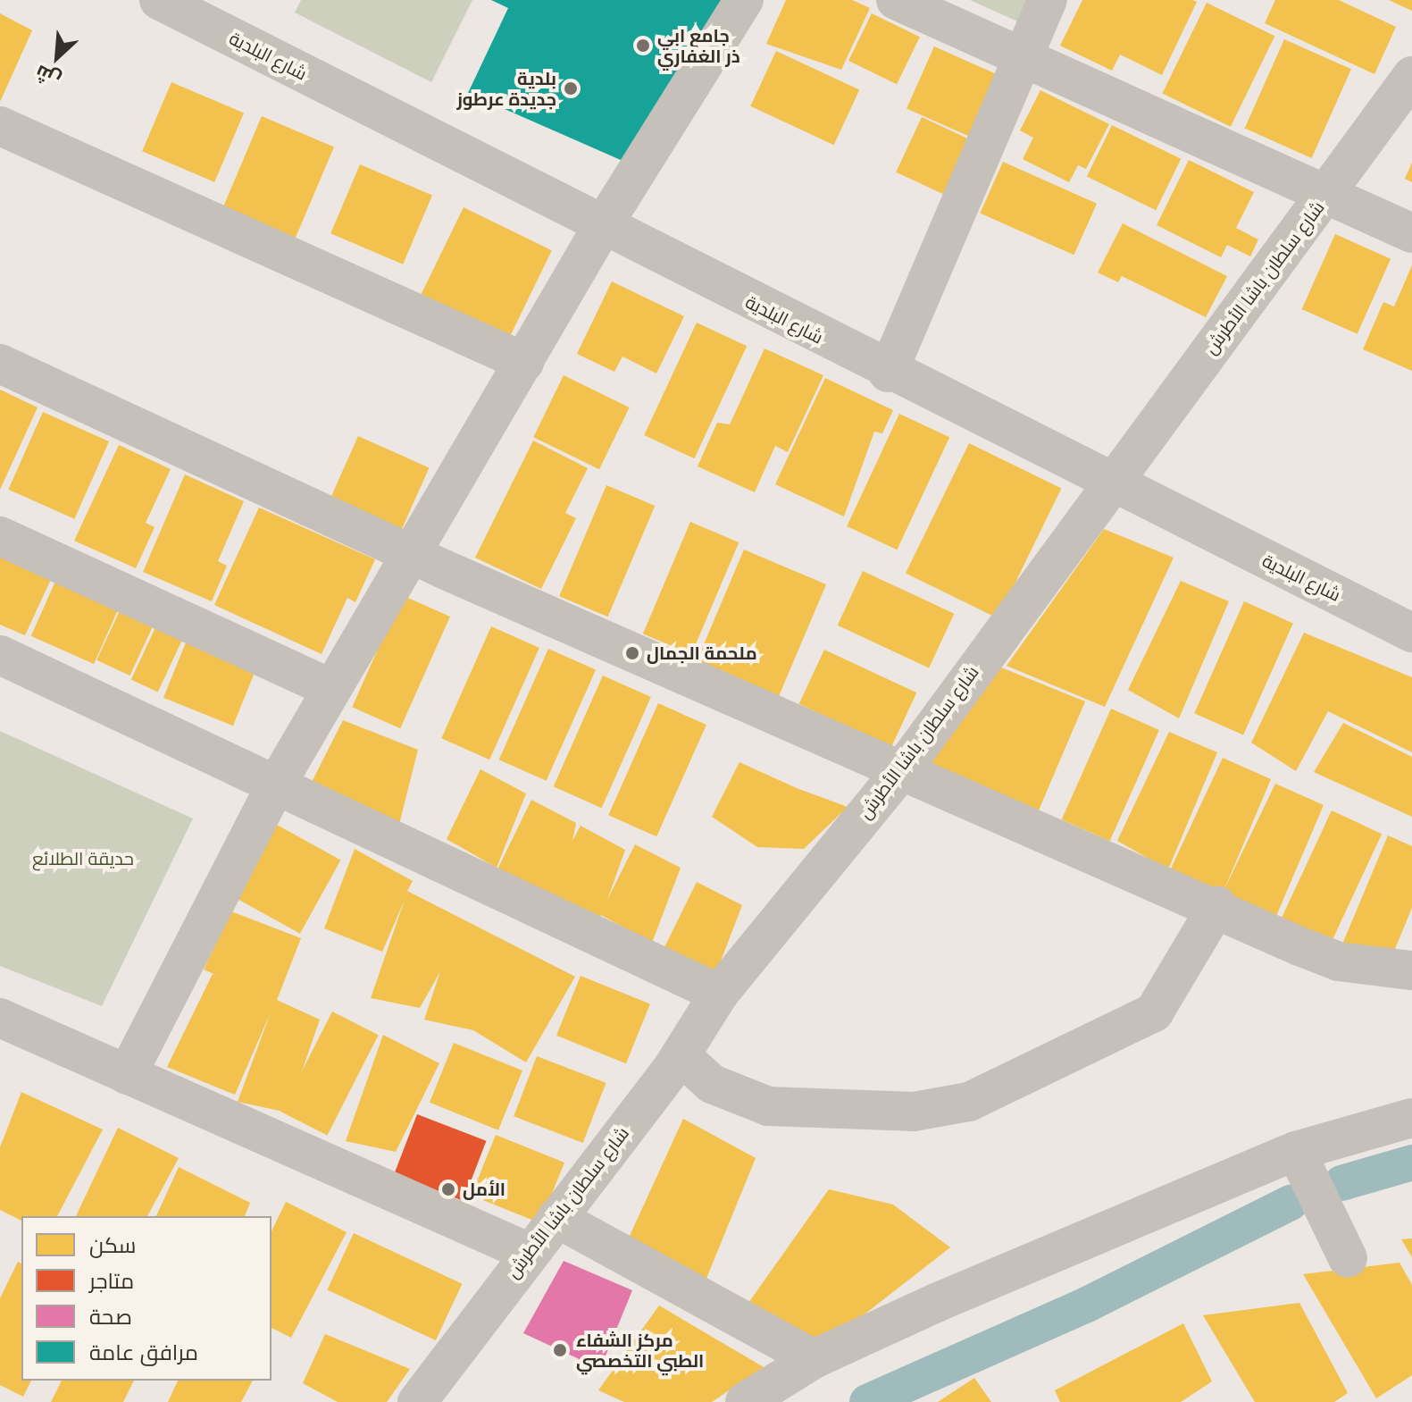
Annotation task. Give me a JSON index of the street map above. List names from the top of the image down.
{
  "streets": {
    "street": ["شارع البلدية", "شارع سلطان باشا الأطرش"]
  },
  "crossings": [
    ["شارع البلدية", "شارع سلطان باشا الأطرش"]
  ],
  "parks": ["حديقة الطلائع"],
  "places": [
    "جامع ابي ذر الغفاري",
    "بلدية جديدة عرطوز",
    "ملحمة الجمال",
    "الأمل",
    "مركز الشفاء الطبي التخصصي"
  ],
  "legend": [
    "سكن",
    "متاجر",
    "صحة",
    "مرافق عامة"
  ],
  "north": "bottom left"
}
